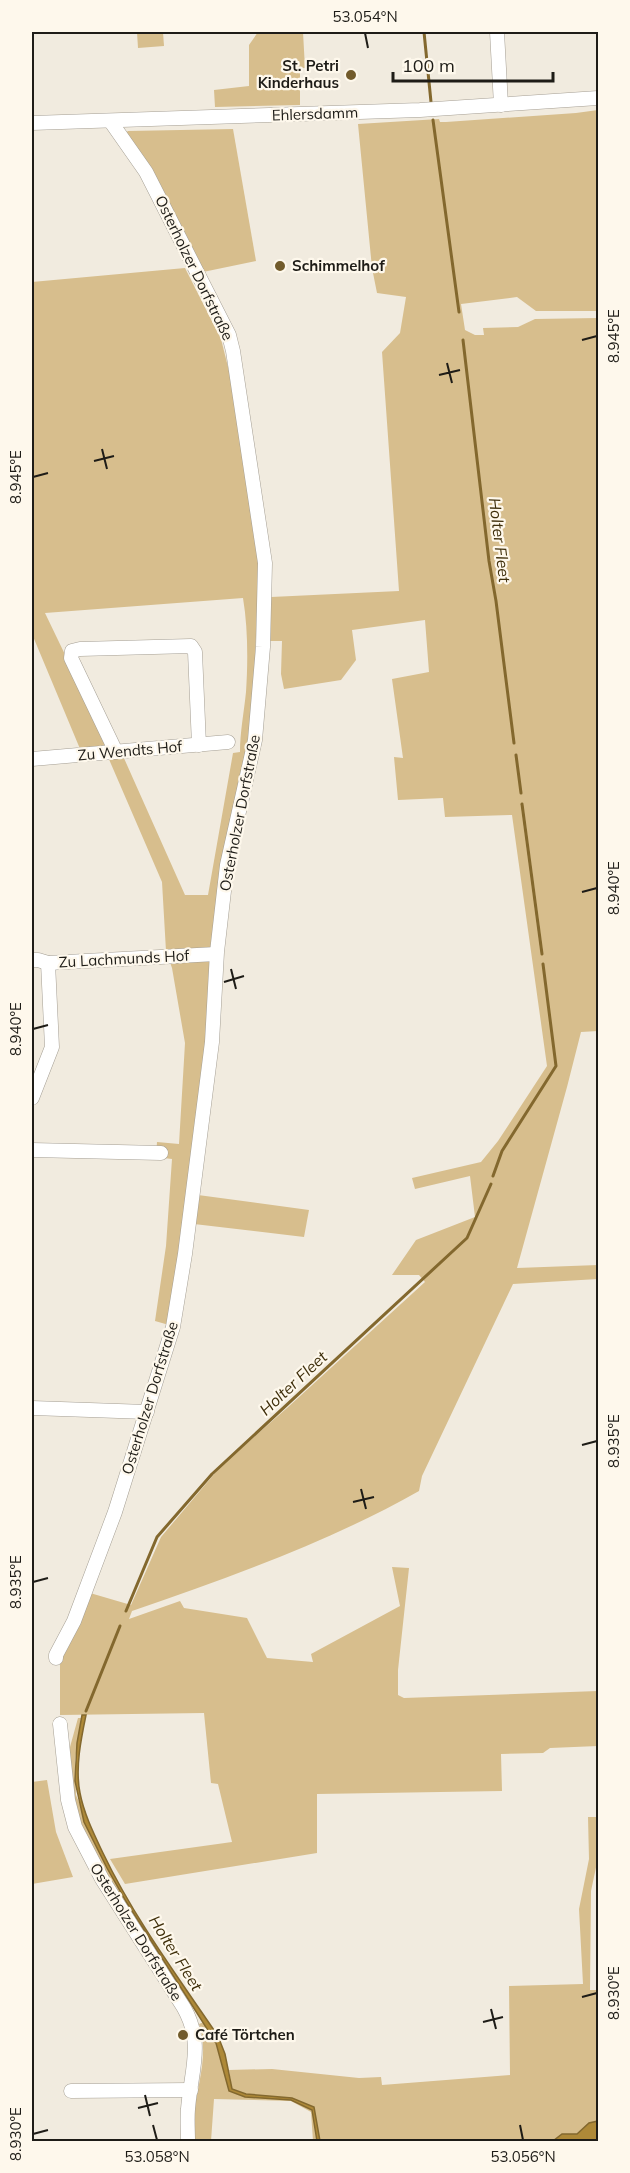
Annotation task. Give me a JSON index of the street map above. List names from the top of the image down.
{
  "streets": {
    "street": [
      "Ehlersdamm",
      "Osterholzer Dorfstraße",
      "Zu Wendts Hof",
      "Zu Lachmunds Hof"
    ]
  },
  "crossings": [
    ["Ehlersdamm", "Osterholzer Dorfstraße"],
    ["Osterholzer Dorfstraße", "Zu Lachmunds Hof"]
  ],
  "water": ["Holter Fleet"],
  "places": ["St. Petri Kinderhaus", "Schimmelhof", "Café Törtchen"],
  "scale_bar": "100 m",
  "coordinates": [
    "53.054°N",
    "8.945°E",
    "8.940°E",
    "8.935°E",
    "8.930°E",
    "53.058°N",
    "53.056°N"
  ]
}
